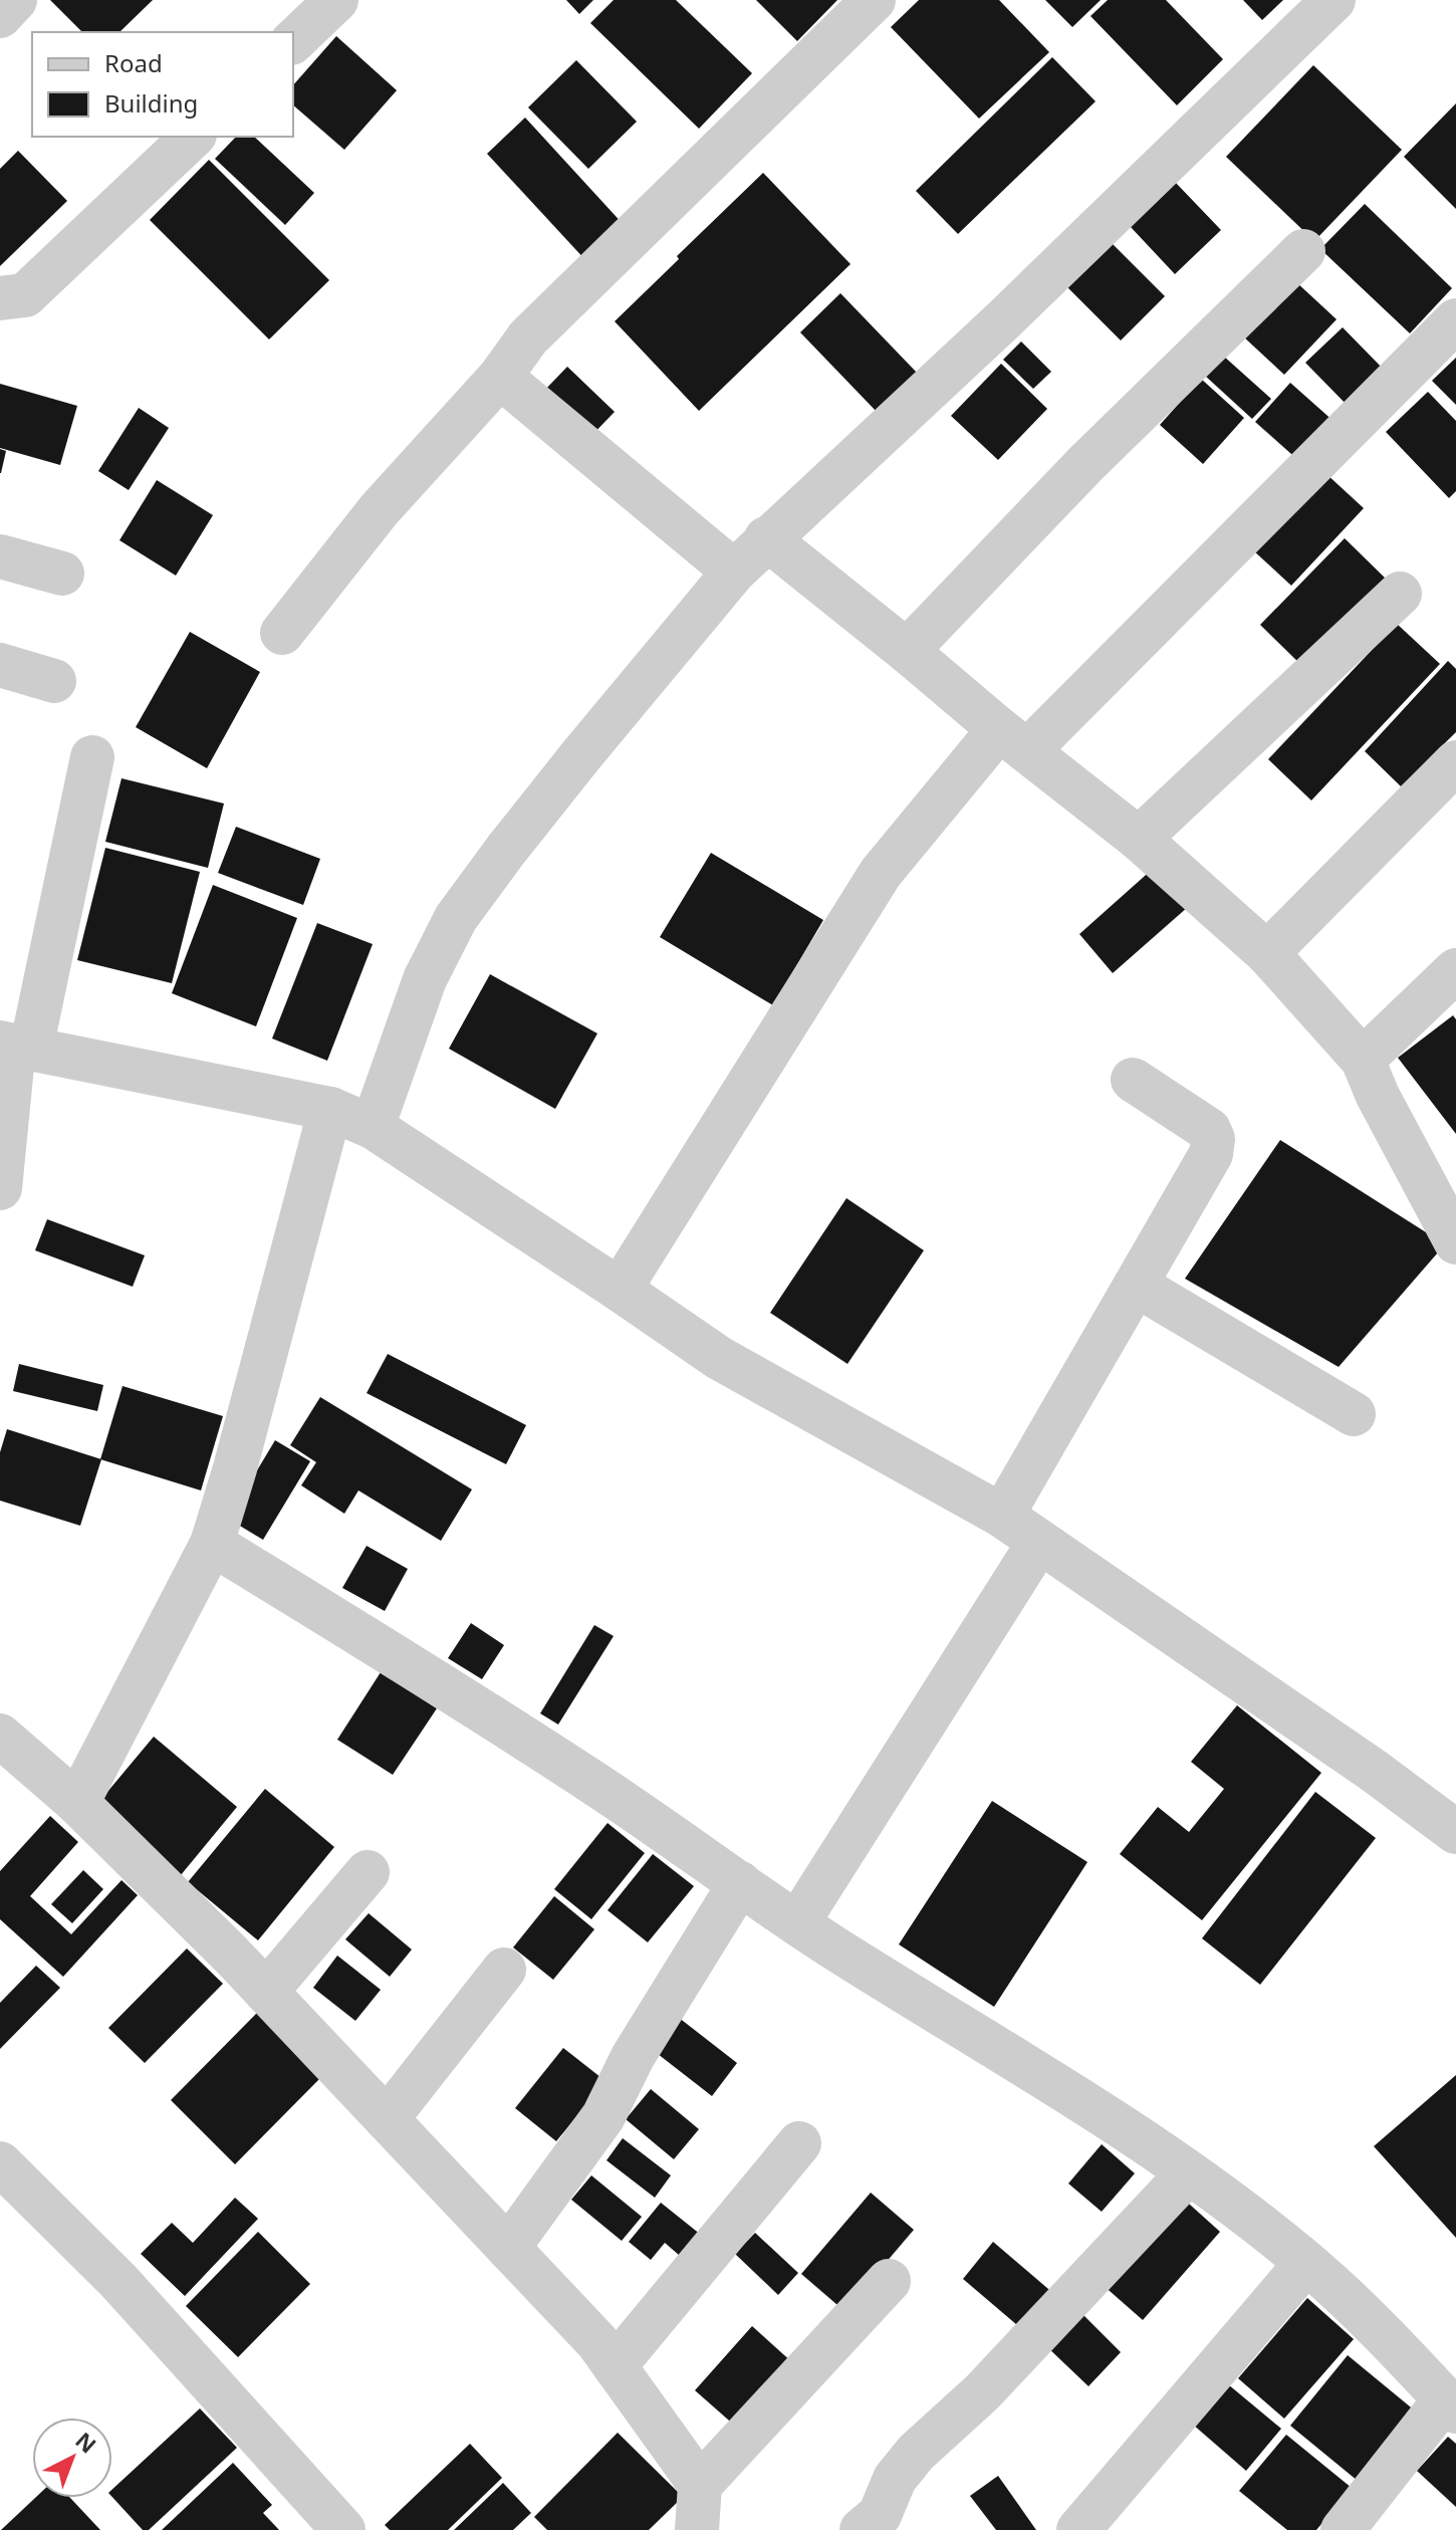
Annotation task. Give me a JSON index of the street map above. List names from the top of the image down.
{
  "legend": ["Road", "Building"],
  "north": "top right"
}
